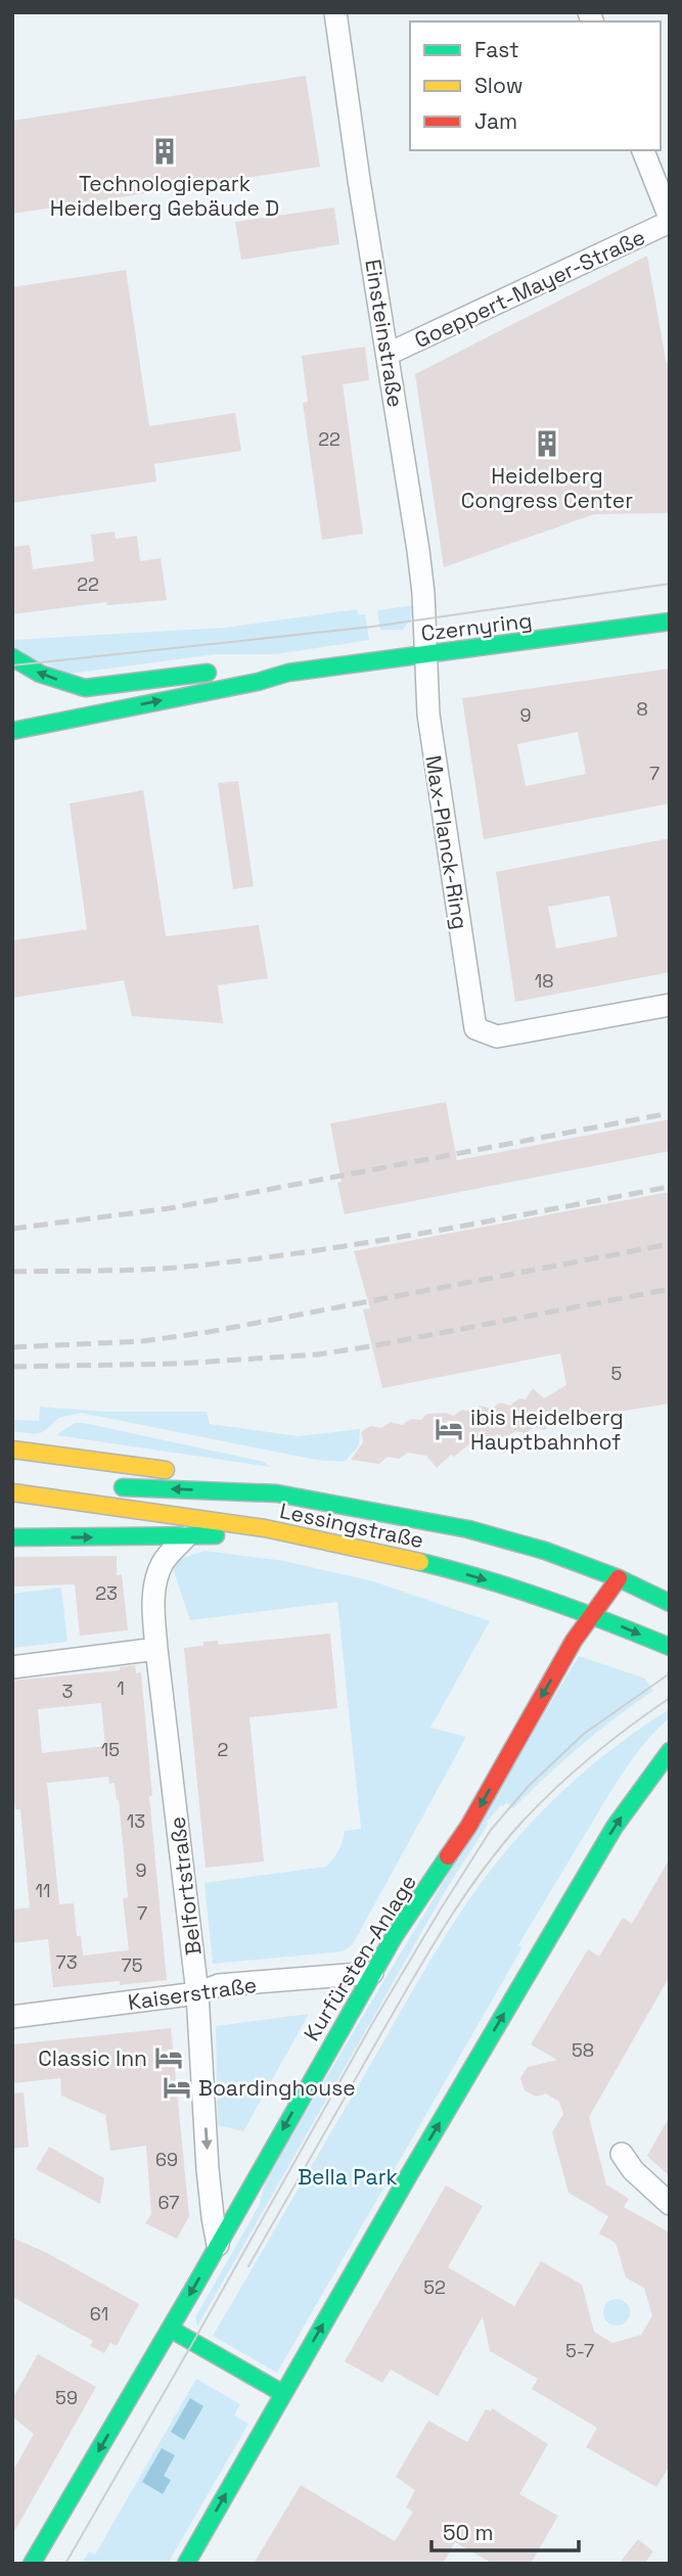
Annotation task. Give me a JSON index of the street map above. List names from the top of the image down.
{
  "streets": {
    "main road": ["Czernyring", "Lessingstraße", "Kurfürsten-Anlage"],
    "street": [
      "Goeppert-Mayer-Straße",
      "Einsteinstraße",
      "Max-Planck-Ring",
      "Belfortstraße",
      "Kaiserstraße"
    ]
  },
  "crossings": [
    ["Goeppert-Mayer-Straße", "Einsteinstraße"],
    ["Einsteinstraße", "Czernyring"],
    ["Einsteinstraße", "Max-Planck-Ring"],
    ["Czernyring", "Max-Planck-Ring"],
    ["Lessingstraße", "Kurfürsten-Anlage"],
    ["Belfortstraße", "Kurfürsten-Anlage"],
    ["Belfortstraße", "Kaiserstraße"],
    ["Kurfürsten-Anlage", "Kaiserstraße"]
  ],
  "parks": ["Bella Park"],
  "places": {
    "building": ["Technologiepark Heidelberg Gebäude D", "Heidelberg Congress Center"],
    "hotel": ["ibis Heidelberg Hauptbahnhof", "Classic Inn", "Boardinghouse"]
  },
  "house_numbers": [
    "22",
    "22",
    "8",
    "9",
    "7",
    "18",
    "5",
    "23",
    "1",
    "3",
    "15",
    "2",
    "13",
    "9",
    "11",
    "7",
    "73",
    "75",
    "58",
    "69",
    "67",
    "52",
    "61",
    "5-7",
    "59"
  ],
  "legend": ["Fast", "Slow", "Jam"],
  "scale_bar": "50 m"
}
